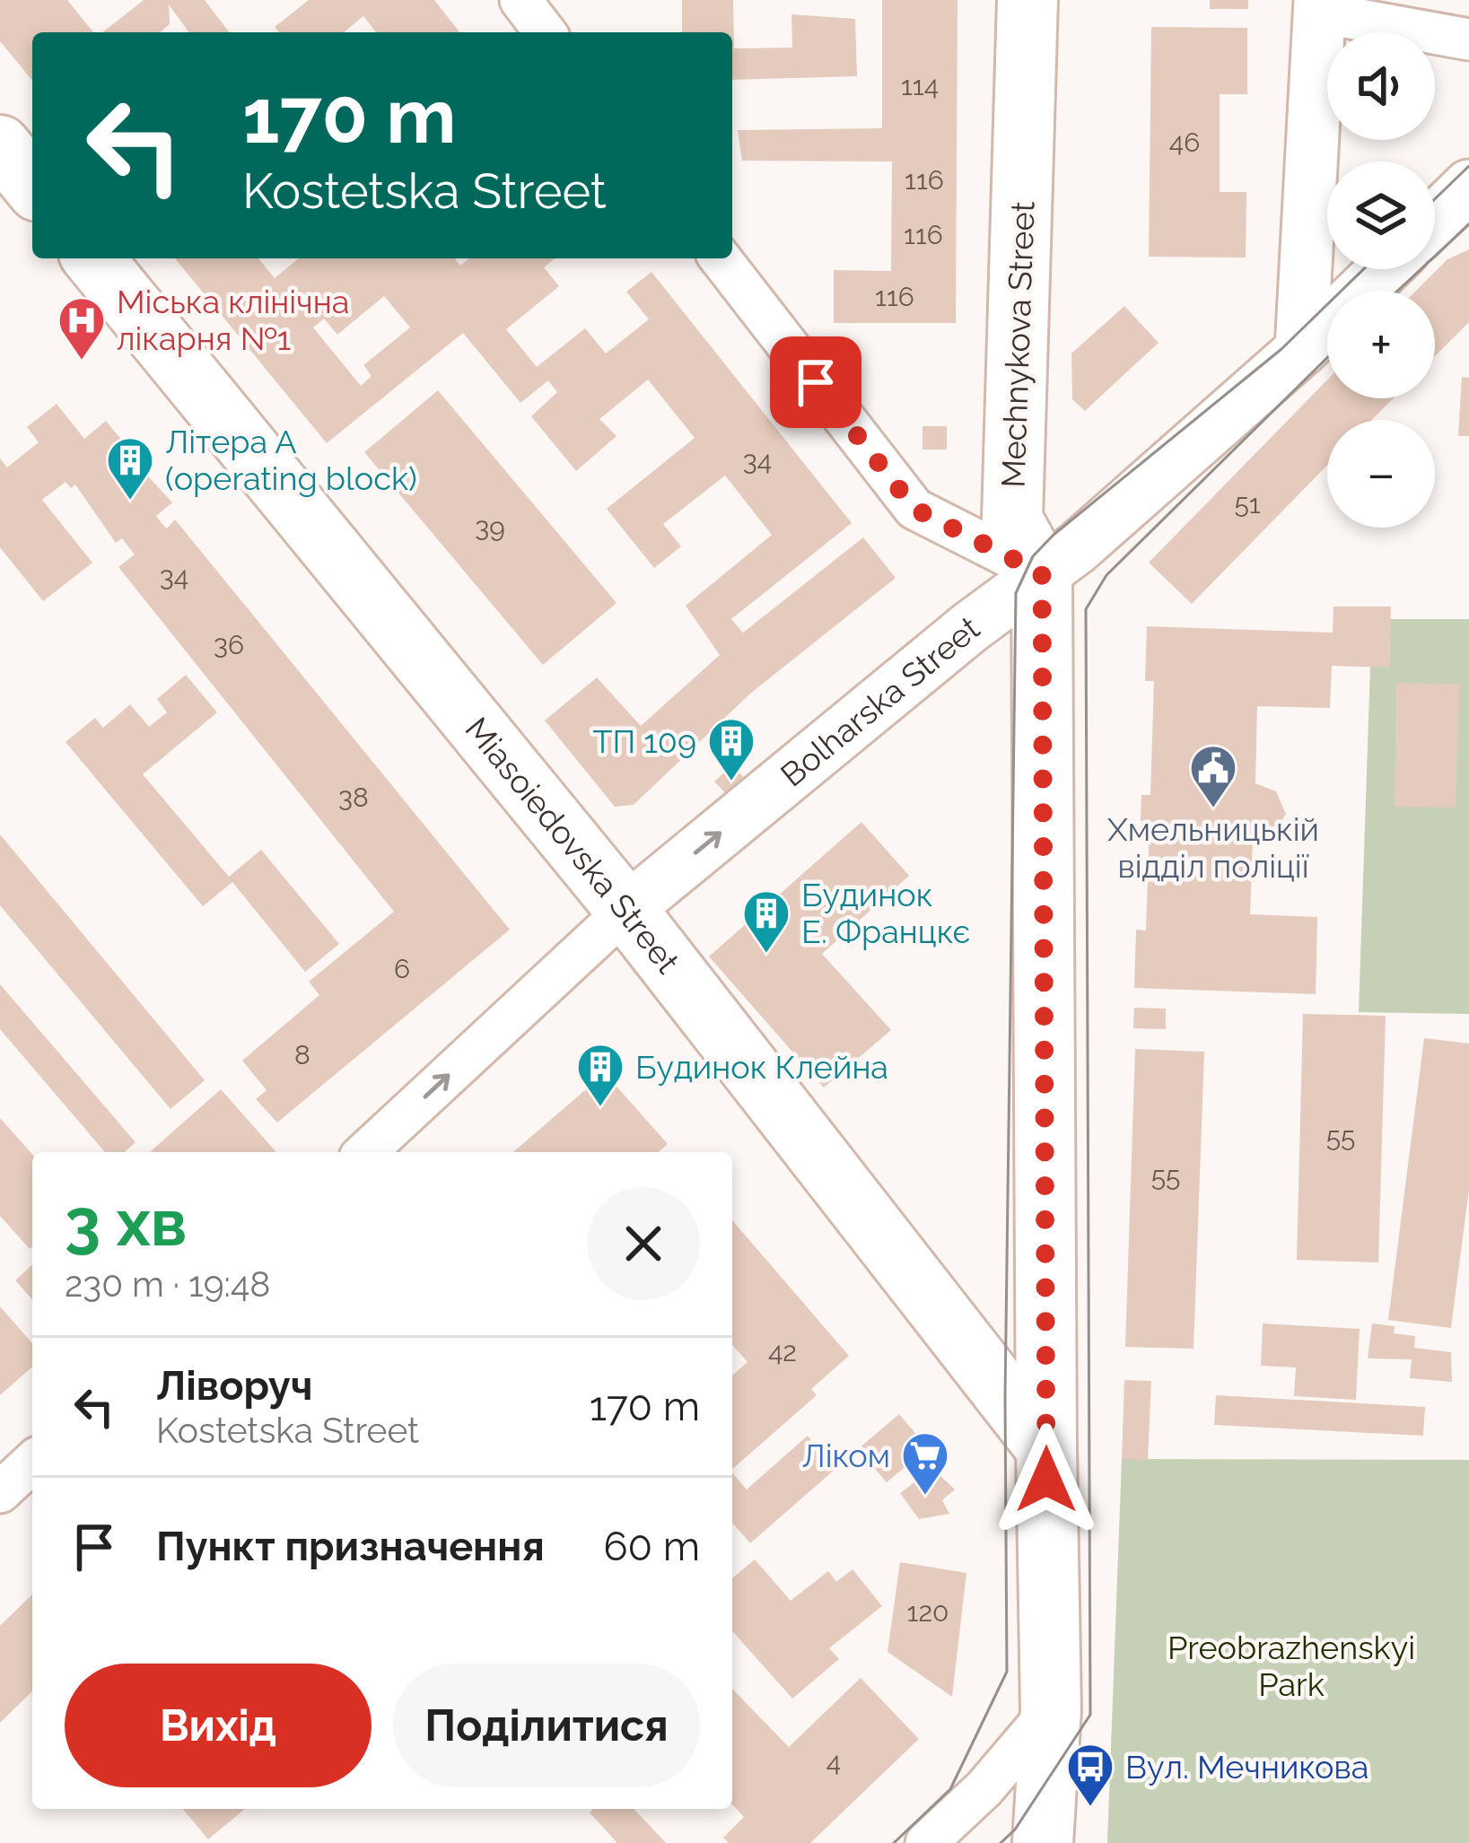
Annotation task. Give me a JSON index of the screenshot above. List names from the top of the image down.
{
  "streets": {
    "main road": ["Mechnykova Street", "Miasoiedovska Street"],
    "street": ["Bolharska Street"]
  },
  "crossings": [
    ["Mechnykova Street", "Bolharska Street"],
    ["Mechnykova Street", "Miasoiedovska Street"],
    ["Bolharska Street", "Miasoiedovska Street"]
  ],
  "one_way": ["Bolharska Street"],
  "parks": ["Preobrazhenskyi Park"],
  "places": {
    "hospital": ["Міська клінічна лікарня №1"],
    "building": [
      "Літера А (operating block)",
      "ТП 109",
      "Будинок Е. Францкє",
      "Будинок Клейна"
    ],
    "public building": ["Хмельницькій відділ поліції"],
    "supermarket": ["Ліком"],
    "bus stop": ["Вул. Мечникова"]
  },
  "house_numbers": [
    "114",
    "46",
    "116",
    "116",
    "116",
    "34",
    "51",
    "39",
    "34",
    "36",
    "38",
    "6",
    "8",
    "55",
    "55",
    "42",
    "120",
    "4"
  ],
  "page": {
    "map_buttons": ["+", "−"],
    "turn": ["170 m", "Kostetska Street"],
    "heading": ["3 хв", "230 m · 19:48"],
    "list": [
      {
        "name": "Ліворуч",
        "note": "Kostetska Street",
        "value": "170 m"
      },
      {
        "name": "Пункт призначення",
        "value": "60 m"
      }
    ],
    "buttons": ["Вихід", "Поділитися"]
  }
}
